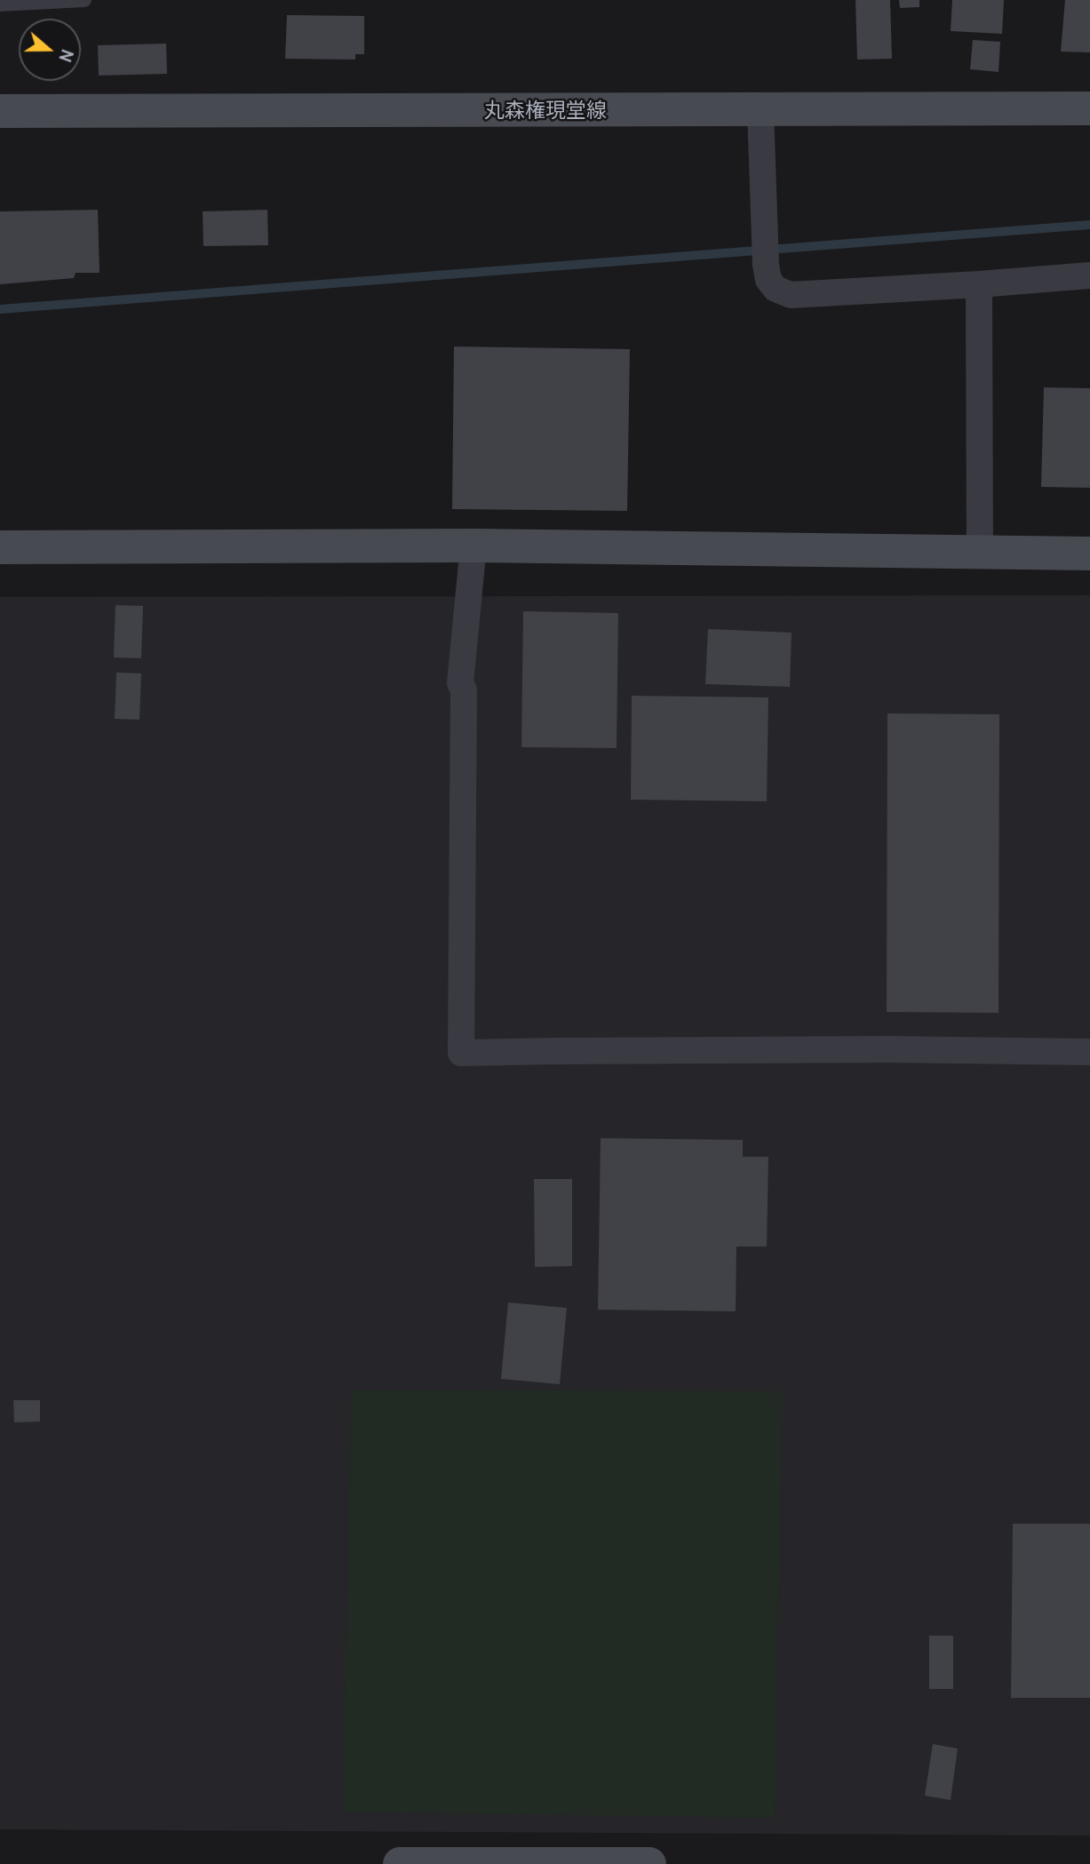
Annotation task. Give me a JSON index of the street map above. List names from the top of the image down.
{
  "streets": {
    "street": ["丸森権現堂線"]
  },
  "north": "right"
}
